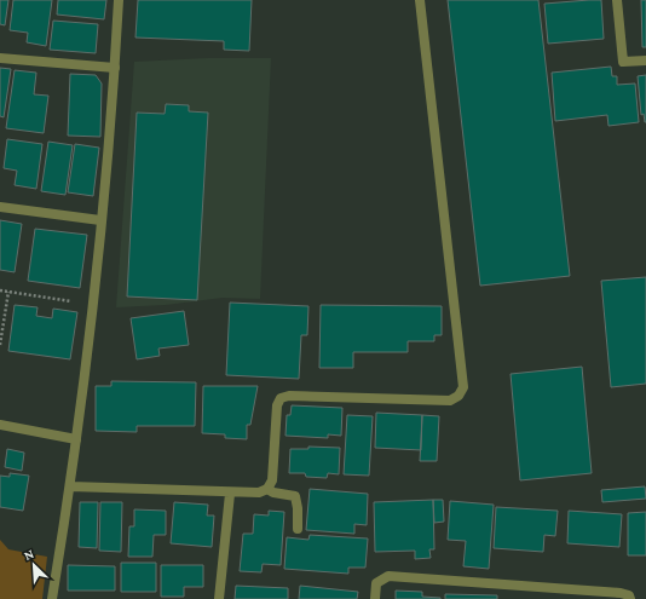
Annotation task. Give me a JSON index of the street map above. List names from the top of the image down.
{
  "north": "top left"
}
